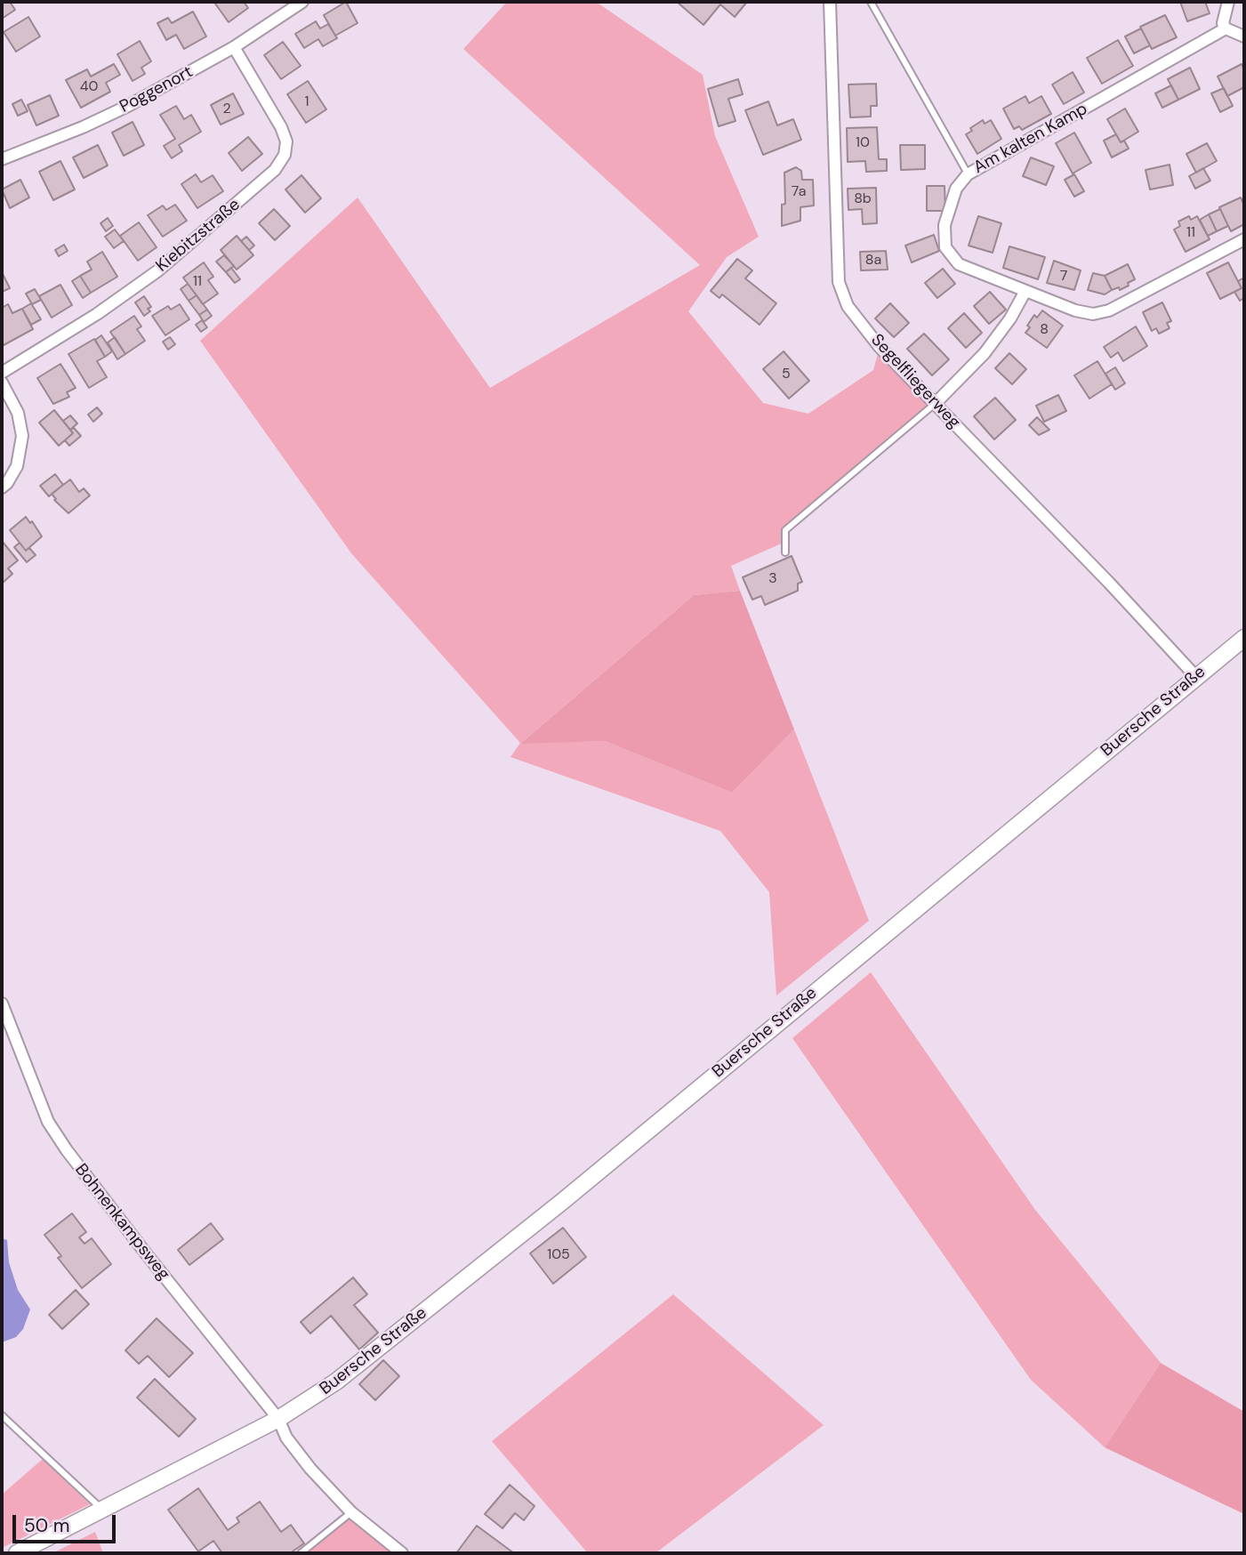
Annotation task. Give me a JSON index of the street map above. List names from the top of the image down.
{
  "streets": {
    "main road": ["Buersche Straße"],
    "street": [
      "Poggenort",
      "Am kalten Kamp",
      "Kiebitzstraße",
      "Segelfliegerweg",
      "Bohnenkampsweg"
    ]
  },
  "crossings": [
    ["Poggenort", "Kiebitzstraße"],
    ["Segelfliegerweg", "Buersche Straße"],
    ["Buersche Straße", "Bohnenkampsweg"]
  ],
  "house_numbers": [
    "40",
    "1",
    "2",
    "10",
    "7a",
    "8b",
    "11",
    "8a",
    "7",
    "11",
    "8",
    "5",
    "3",
    "105"
  ],
  "scale_bar": "50 m"
}
